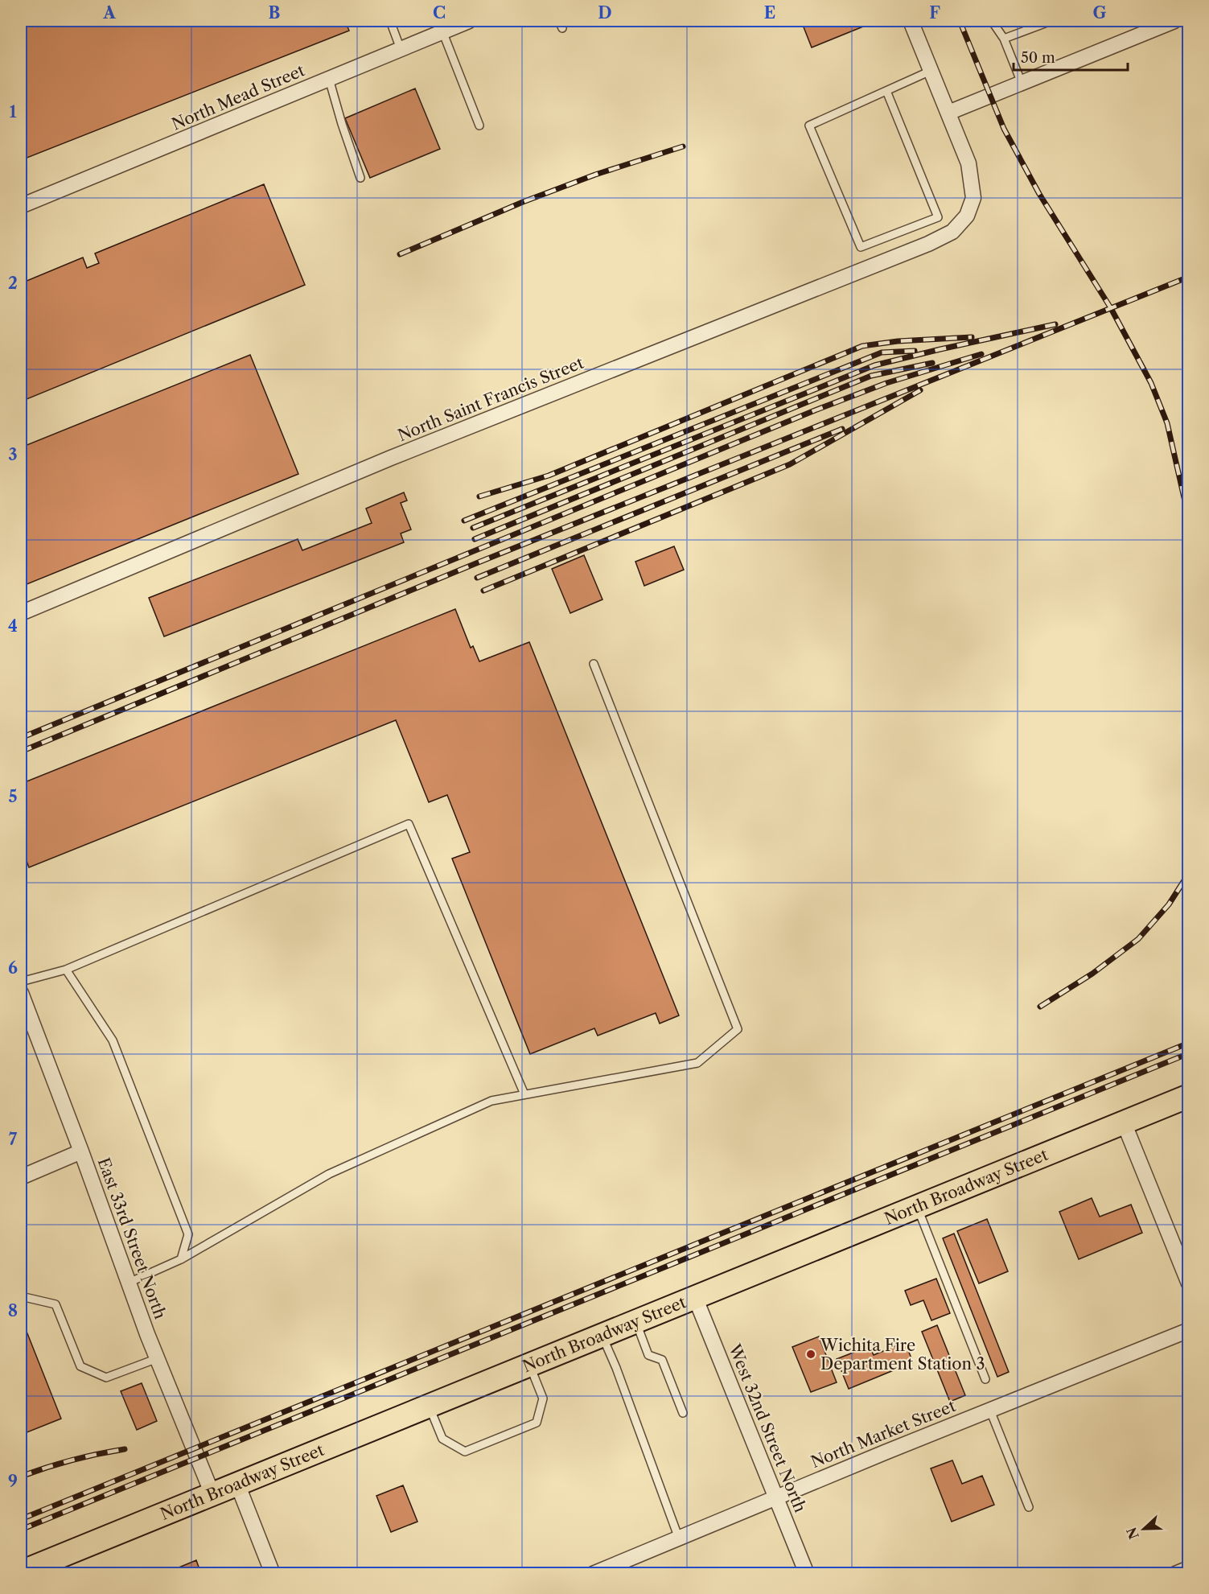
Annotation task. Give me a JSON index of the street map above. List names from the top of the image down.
{
  "streets": {
    "main road": ["North Broadway Street"],
    "street": [
      "North Mead Street",
      "North Saint Francis Street",
      "East 33rd Street North",
      "West 32nd Street North",
      "North Market Street"
    ]
  },
  "crossings": [
    ["North Broadway Street", "East 33rd Street North"],
    ["North Broadway Street", "West 32nd Street North"],
    ["West 32nd Street North", "North Market Street"]
  ],
  "places": ["Wichita Fire Department Station 3"],
  "scale_bar": "50 m",
  "north": "left",
  "grid": {
    "columns": [
      "A",
      "B",
      "C",
      "D",
      "E",
      "F",
      "G"
    ],
    "rows": [
      "1",
      "2",
      "3",
      "4",
      "5",
      "6",
      "7",
      "8",
      "9"
    ]
  }
}
